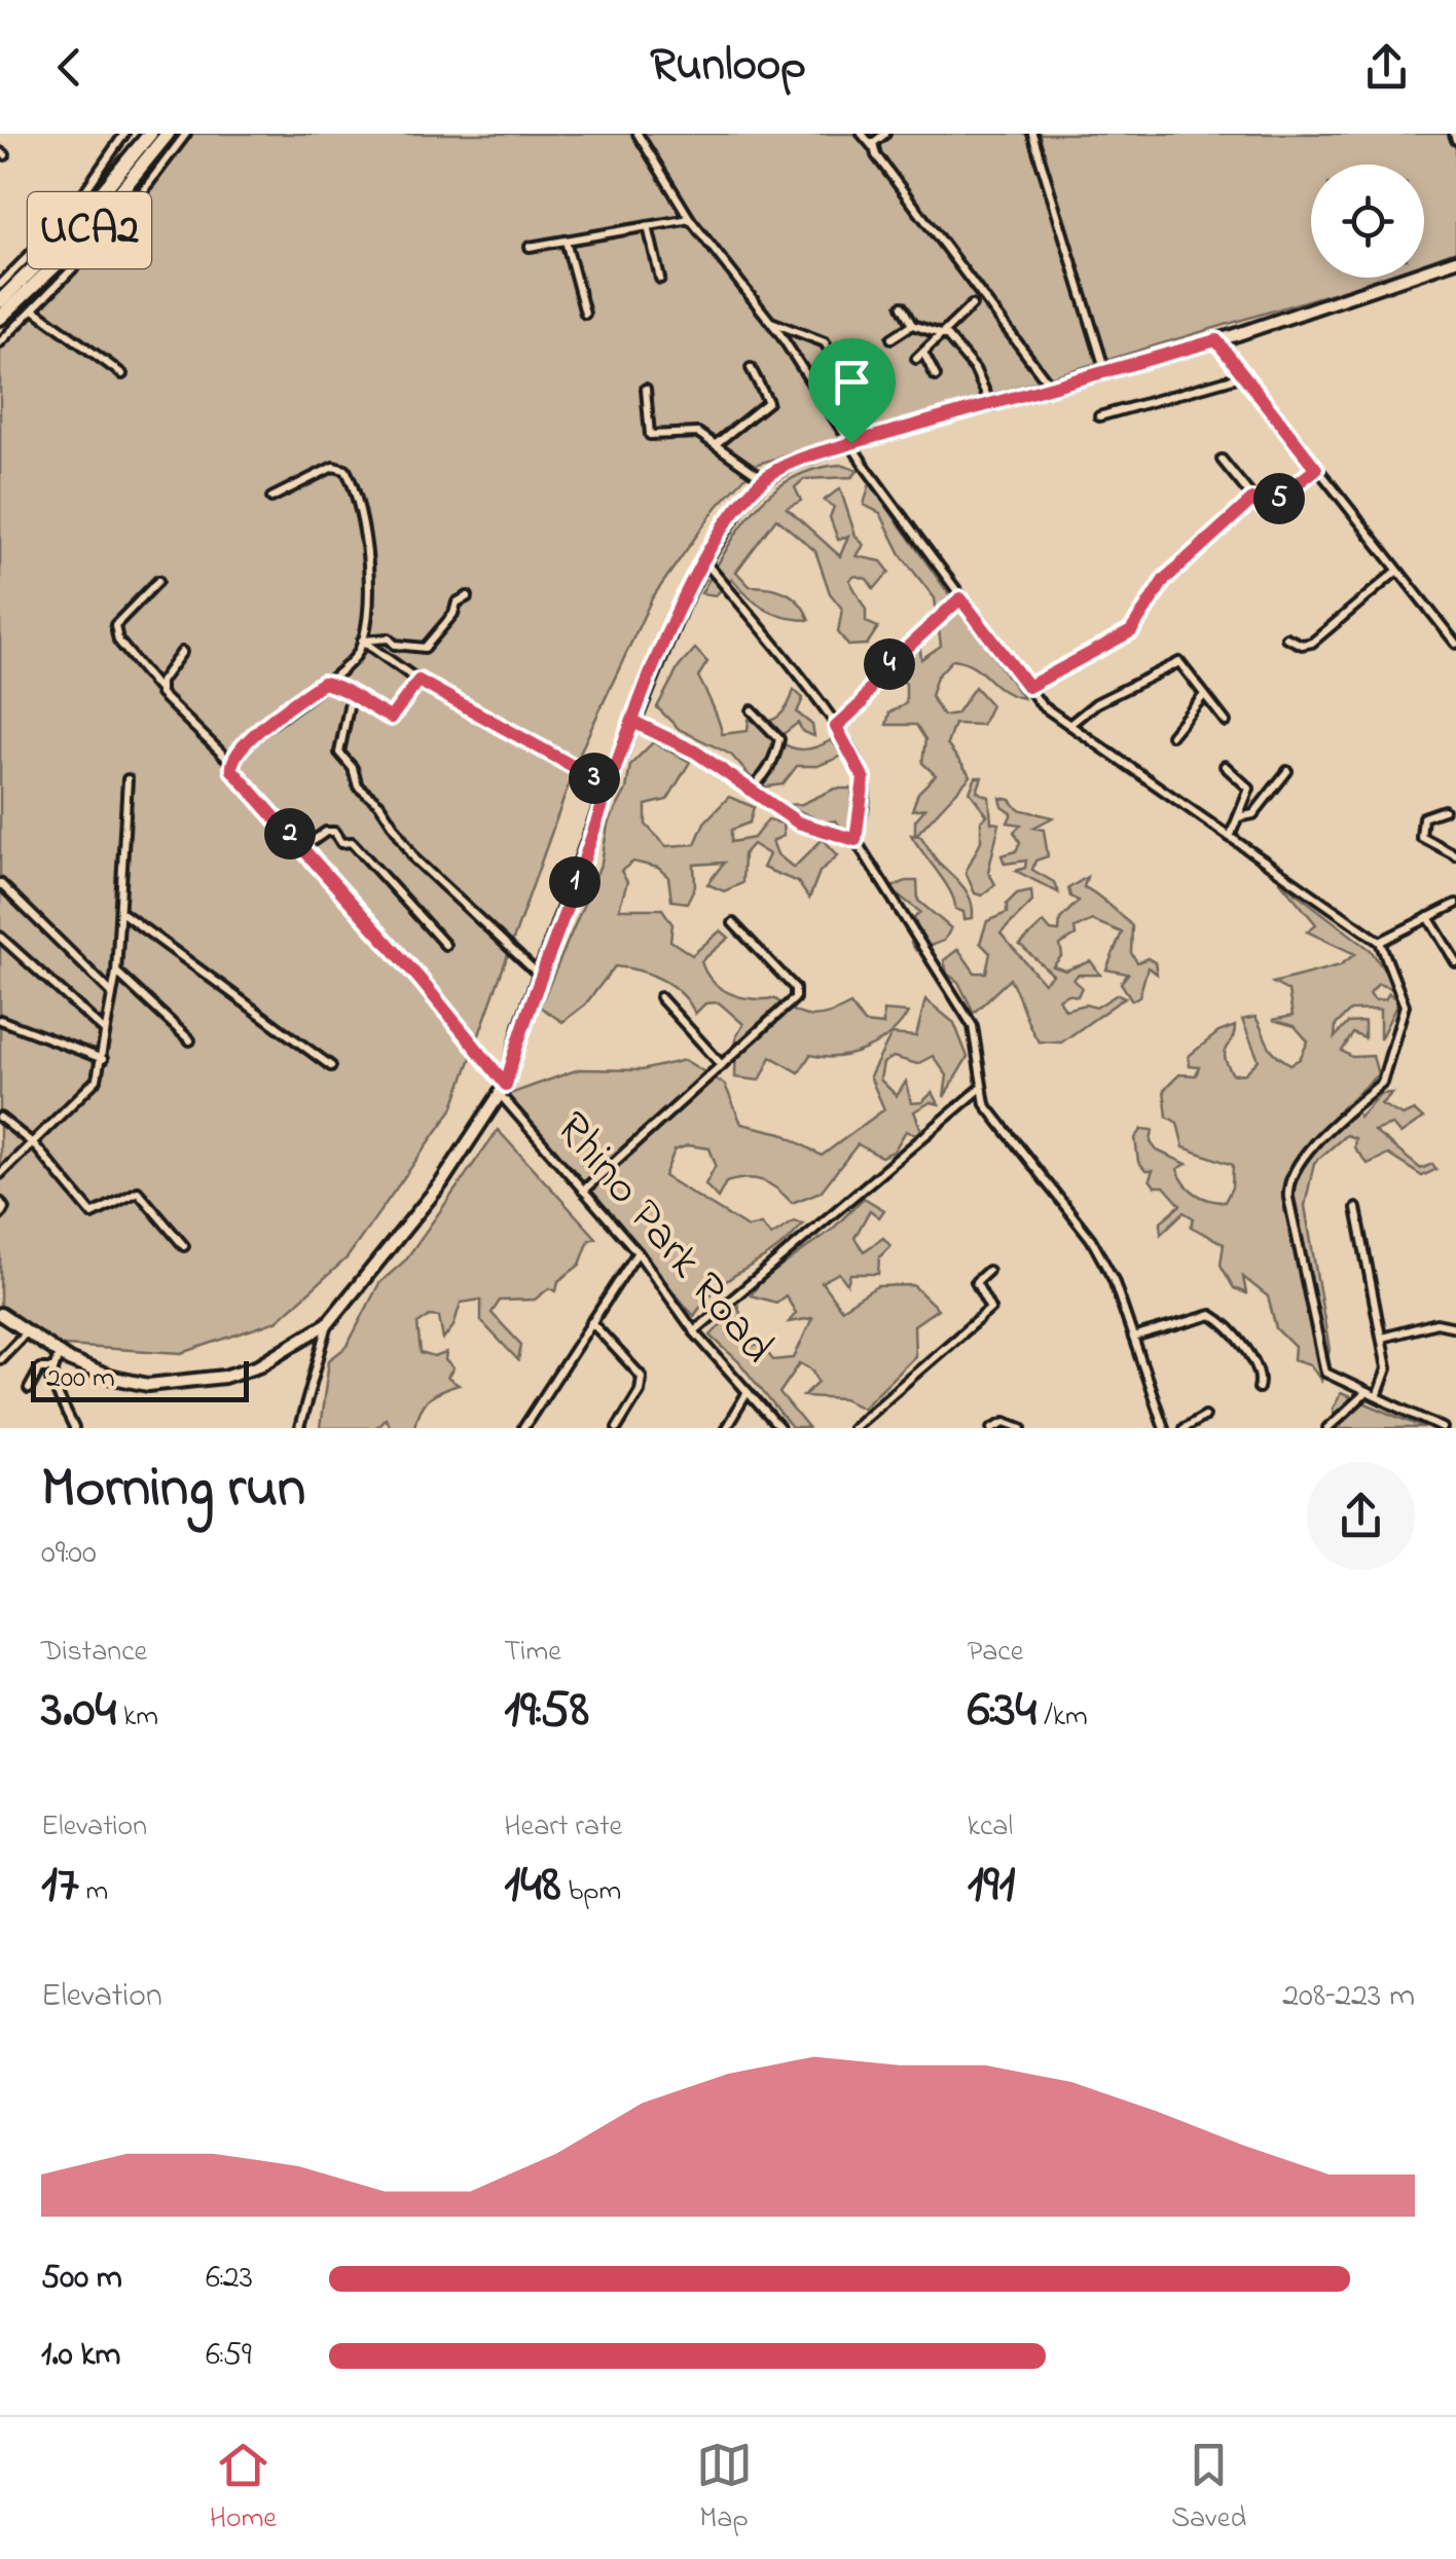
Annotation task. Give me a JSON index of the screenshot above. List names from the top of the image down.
{
  "streets": {
    "highway": ["UCA2"],
    "street": ["Rhino Park Road"]
  },
  "scale_bar": "200 m",
  "page": {
    "header": "Runloop",
    "pins": [
      "5",
      "4",
      "3",
      "2",
      "1"
    ],
    "scale": "200 m",
    "heading": ["Morning run", "09:00"],
    "stats": [
      ["Distance", "3.04 km"],
      ["Time", "19:58"],
      ["Pace", "6:34 /km"],
      ["Elevation", "17 m"],
      ["Heart rate", "148 bpm"],
      ["kcal", "191"]
    ],
    "chart": ["Elevation", "208–223 m"],
    "list": [
      {
        "name": "500 m",
        "note": "6:23"
      },
      {
        "name": "1.0 km",
        "note": "6:59"
      }
    ],
    "tabs": ["Home", "Map", "Saved"]
  }
}
